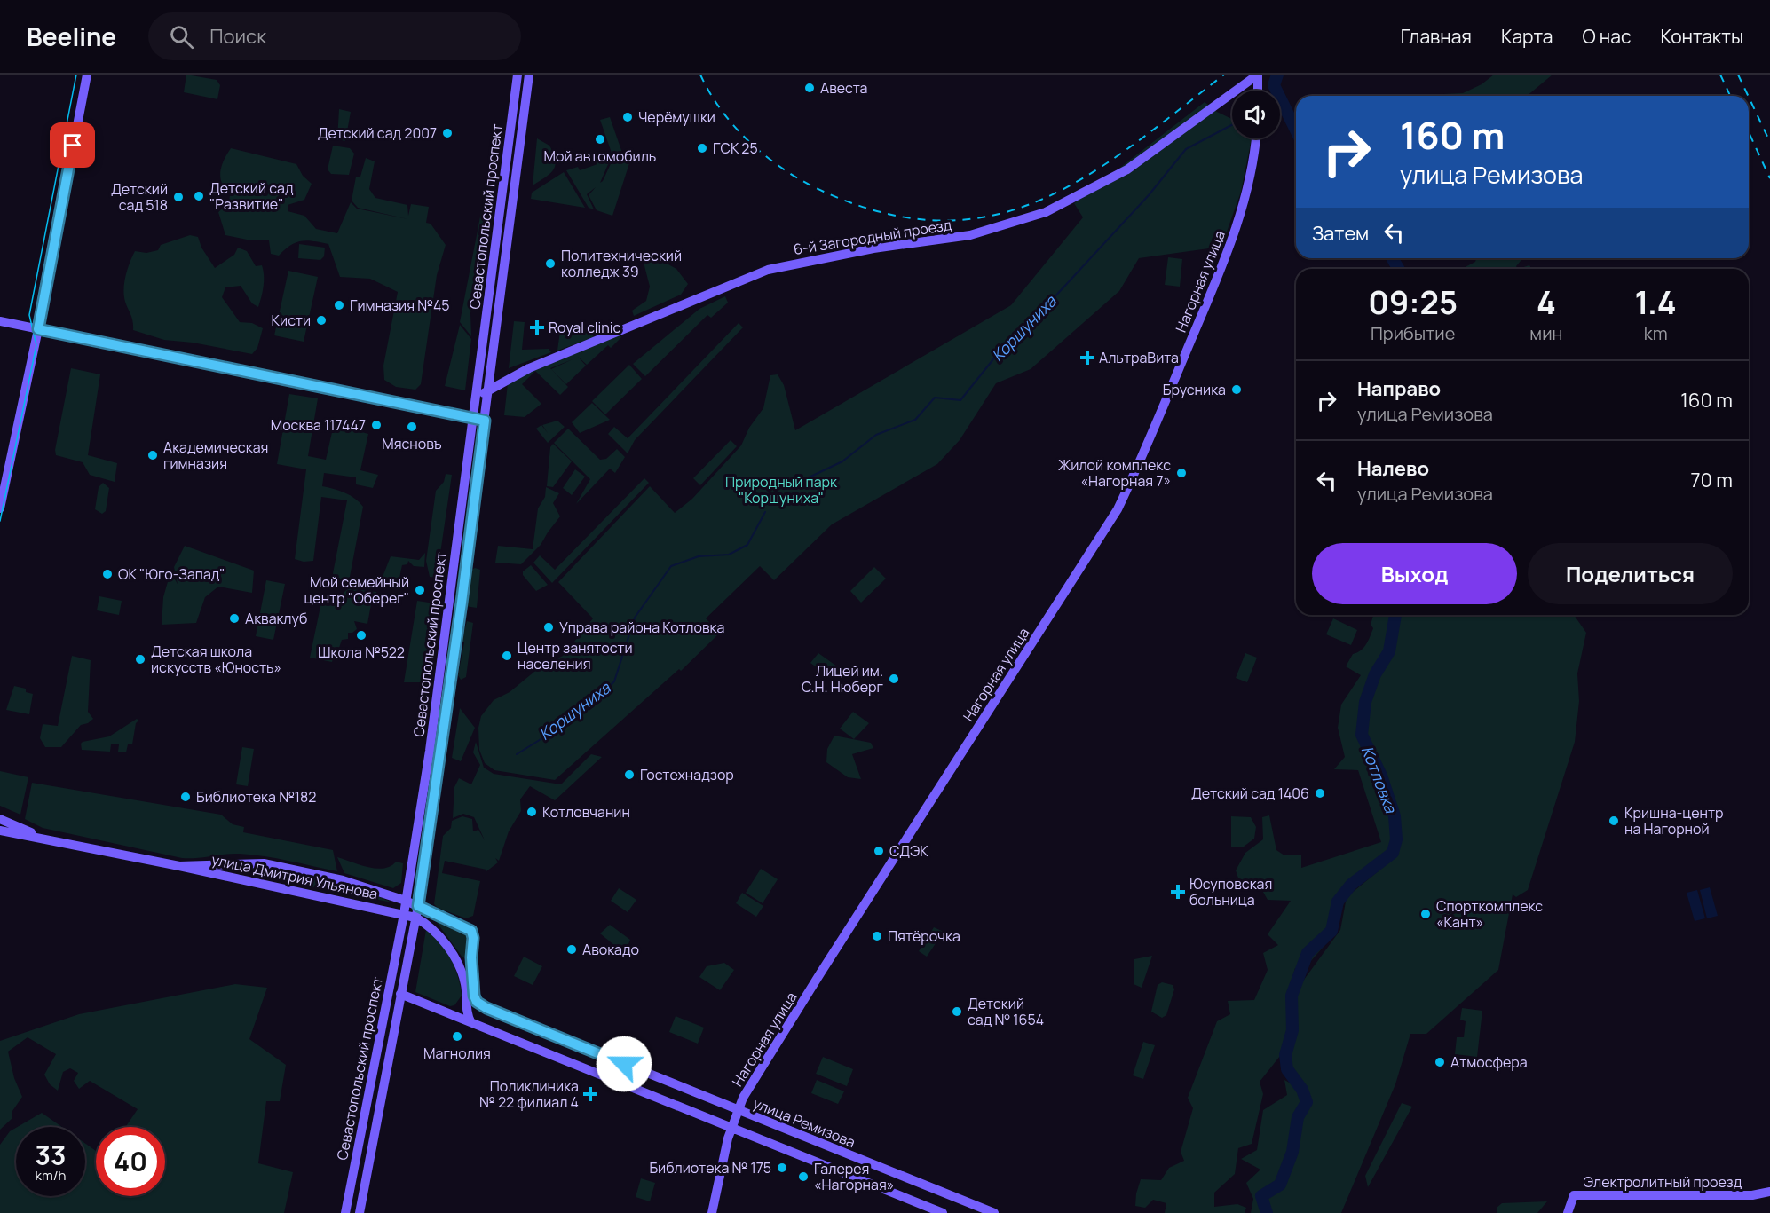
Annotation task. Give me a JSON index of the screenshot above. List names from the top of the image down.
{
  "streets": {
    "street": [
      "Севастопольский проспект",
      "6-й Загородный проезд",
      "Нагорная улица",
      "улица Дмитрия Ульянова",
      "улица Ремизова",
      "Электролитный проезд"
    ]
  },
  "crossings": [
    ["Севастопольский проспект", "6-й Загородный проезд"],
    ["Севастопольский проспект", "улица Дмитрия Ульянова"],
    ["Нагорная улица", "улица Ремизова"]
  ],
  "water": ["Коршуниха", "Котловка"],
  "parks": ["Природный парк \"Коршуниха\""],
  "places": {
    "other": [
      "Авеста",
      "Черёмушки",
      "Детский сад 2007",
      "Мой автомобиль",
      "ГСК 25",
      "Детский сад \"Развитие\"",
      "Детский сад 518",
      "Политехнический колледж 39",
      "Гимназия №45",
      "Кисти",
      "Брусника",
      "Москва 117447",
      "Мясновъ",
      "Академическая гимназия",
      "Жилой комплекс «Нагорная 7»",
      "ОК \"Юго-Запад\"",
      "Мой семейный центр \"Оберег\"",
      "Акваклуб",
      "Управа района Котловка",
      "Школа №522",
      "Центр занятости населения",
      "Детская школа искусств «Юность»",
      "Лицей им. С.Н. Нюберг",
      "Гостехнадзор",
      "Детский сад 1406",
      "Библиотека №182",
      "Котловчанин",
      "Кришна-центр на Нагорной",
      "СДЭК",
      "Спорткомплекс «Кант»",
      "Пятёрочка",
      "Авокадо",
      "Детский сад № 1654",
      "Магнолия",
      "Атмосфера",
      "Библиотека № 175",
      "Галерея «Нагорная»"
    ],
    "health": [
      "Royal clinic",
      "АльтраВита",
      "Юсуповская больница",
      "Поликлиника № 22 филиал 4"
    ]
  },
  "page": {
    "header": "Beeline",
    "search": "Поиск",
    "nav": [
      "Главная",
      "Карта",
      "О нас",
      "Контакты"
    ],
    "turn": ["160 m", "улица Ремизова"],
    "then": "Затем",
    "eta": [
      "09:25",
      "Прибытие",
      "4",
      "мин",
      "1.4",
      "km"
    ],
    "list": [
      {
        "name": "Направо",
        "note": "улица Ремизова",
        "value": "160 m"
      },
      {
        "name": "Налево",
        "note": "улица Ремизова",
        "value": "70 m"
      }
    ],
    "buttons": ["Выход", "Поделиться"],
    "speed": "33 km/h",
    "limit": "40"
  }
}
